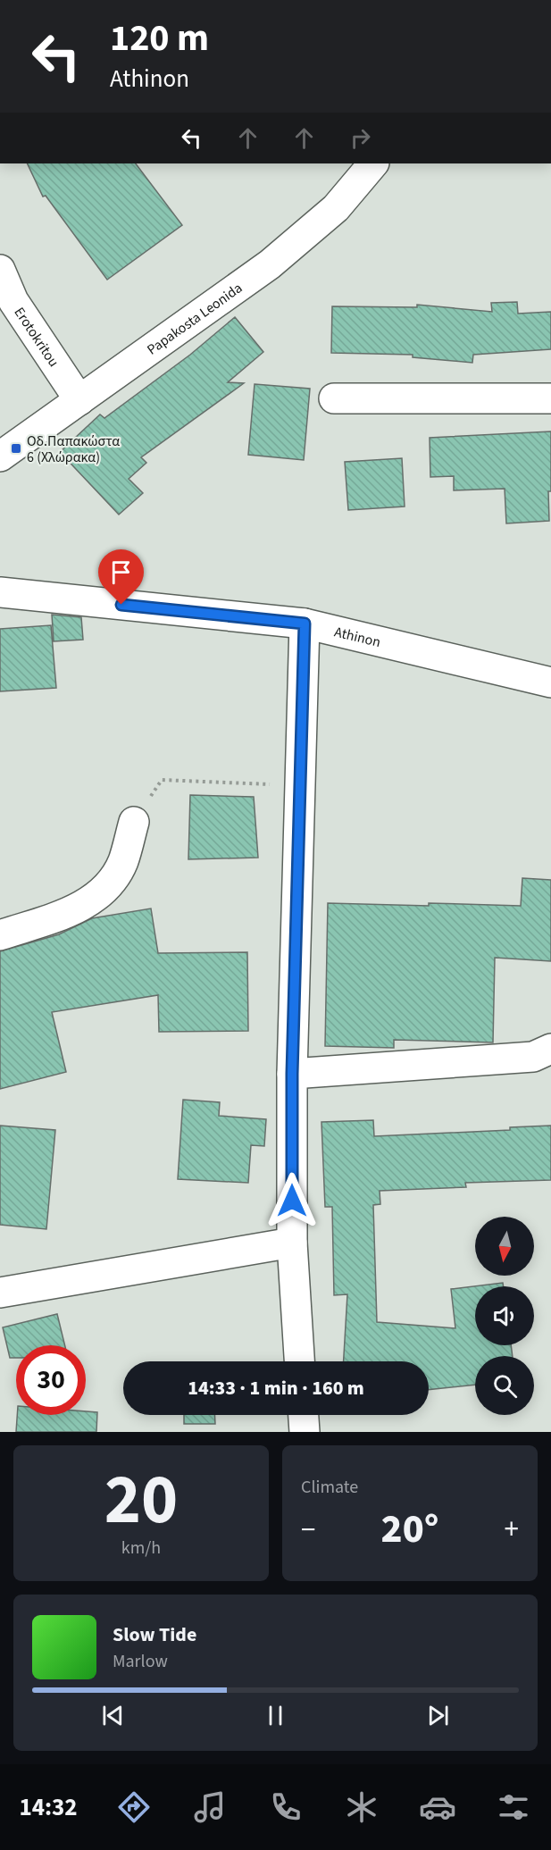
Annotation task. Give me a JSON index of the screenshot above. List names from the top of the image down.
{
  "streets": {
    "street": ["Papakosta Leonida", "Erotokritou", "Athinon"]
  },
  "crossings": [
    ["Papakosta Leonida", "Erotokritou"]
  ],
  "places": {
    "transit": ["Οδ.Παπακώστα 6 (Χλώρακα)"]
  },
  "north": "bottom",
  "page": {
    "turn": ["120 m", "Athinon"],
    "limit": "30",
    "trip": "14:33 · 1 min · 160 m",
    "tile": [
      ["20", "km/h"],
      "Climate"
    ],
    "heat": ["−", "20°", "+"],
    "song": ["Slow Tide", "Marlow"],
    "tabs": "14:32"
  }
}
